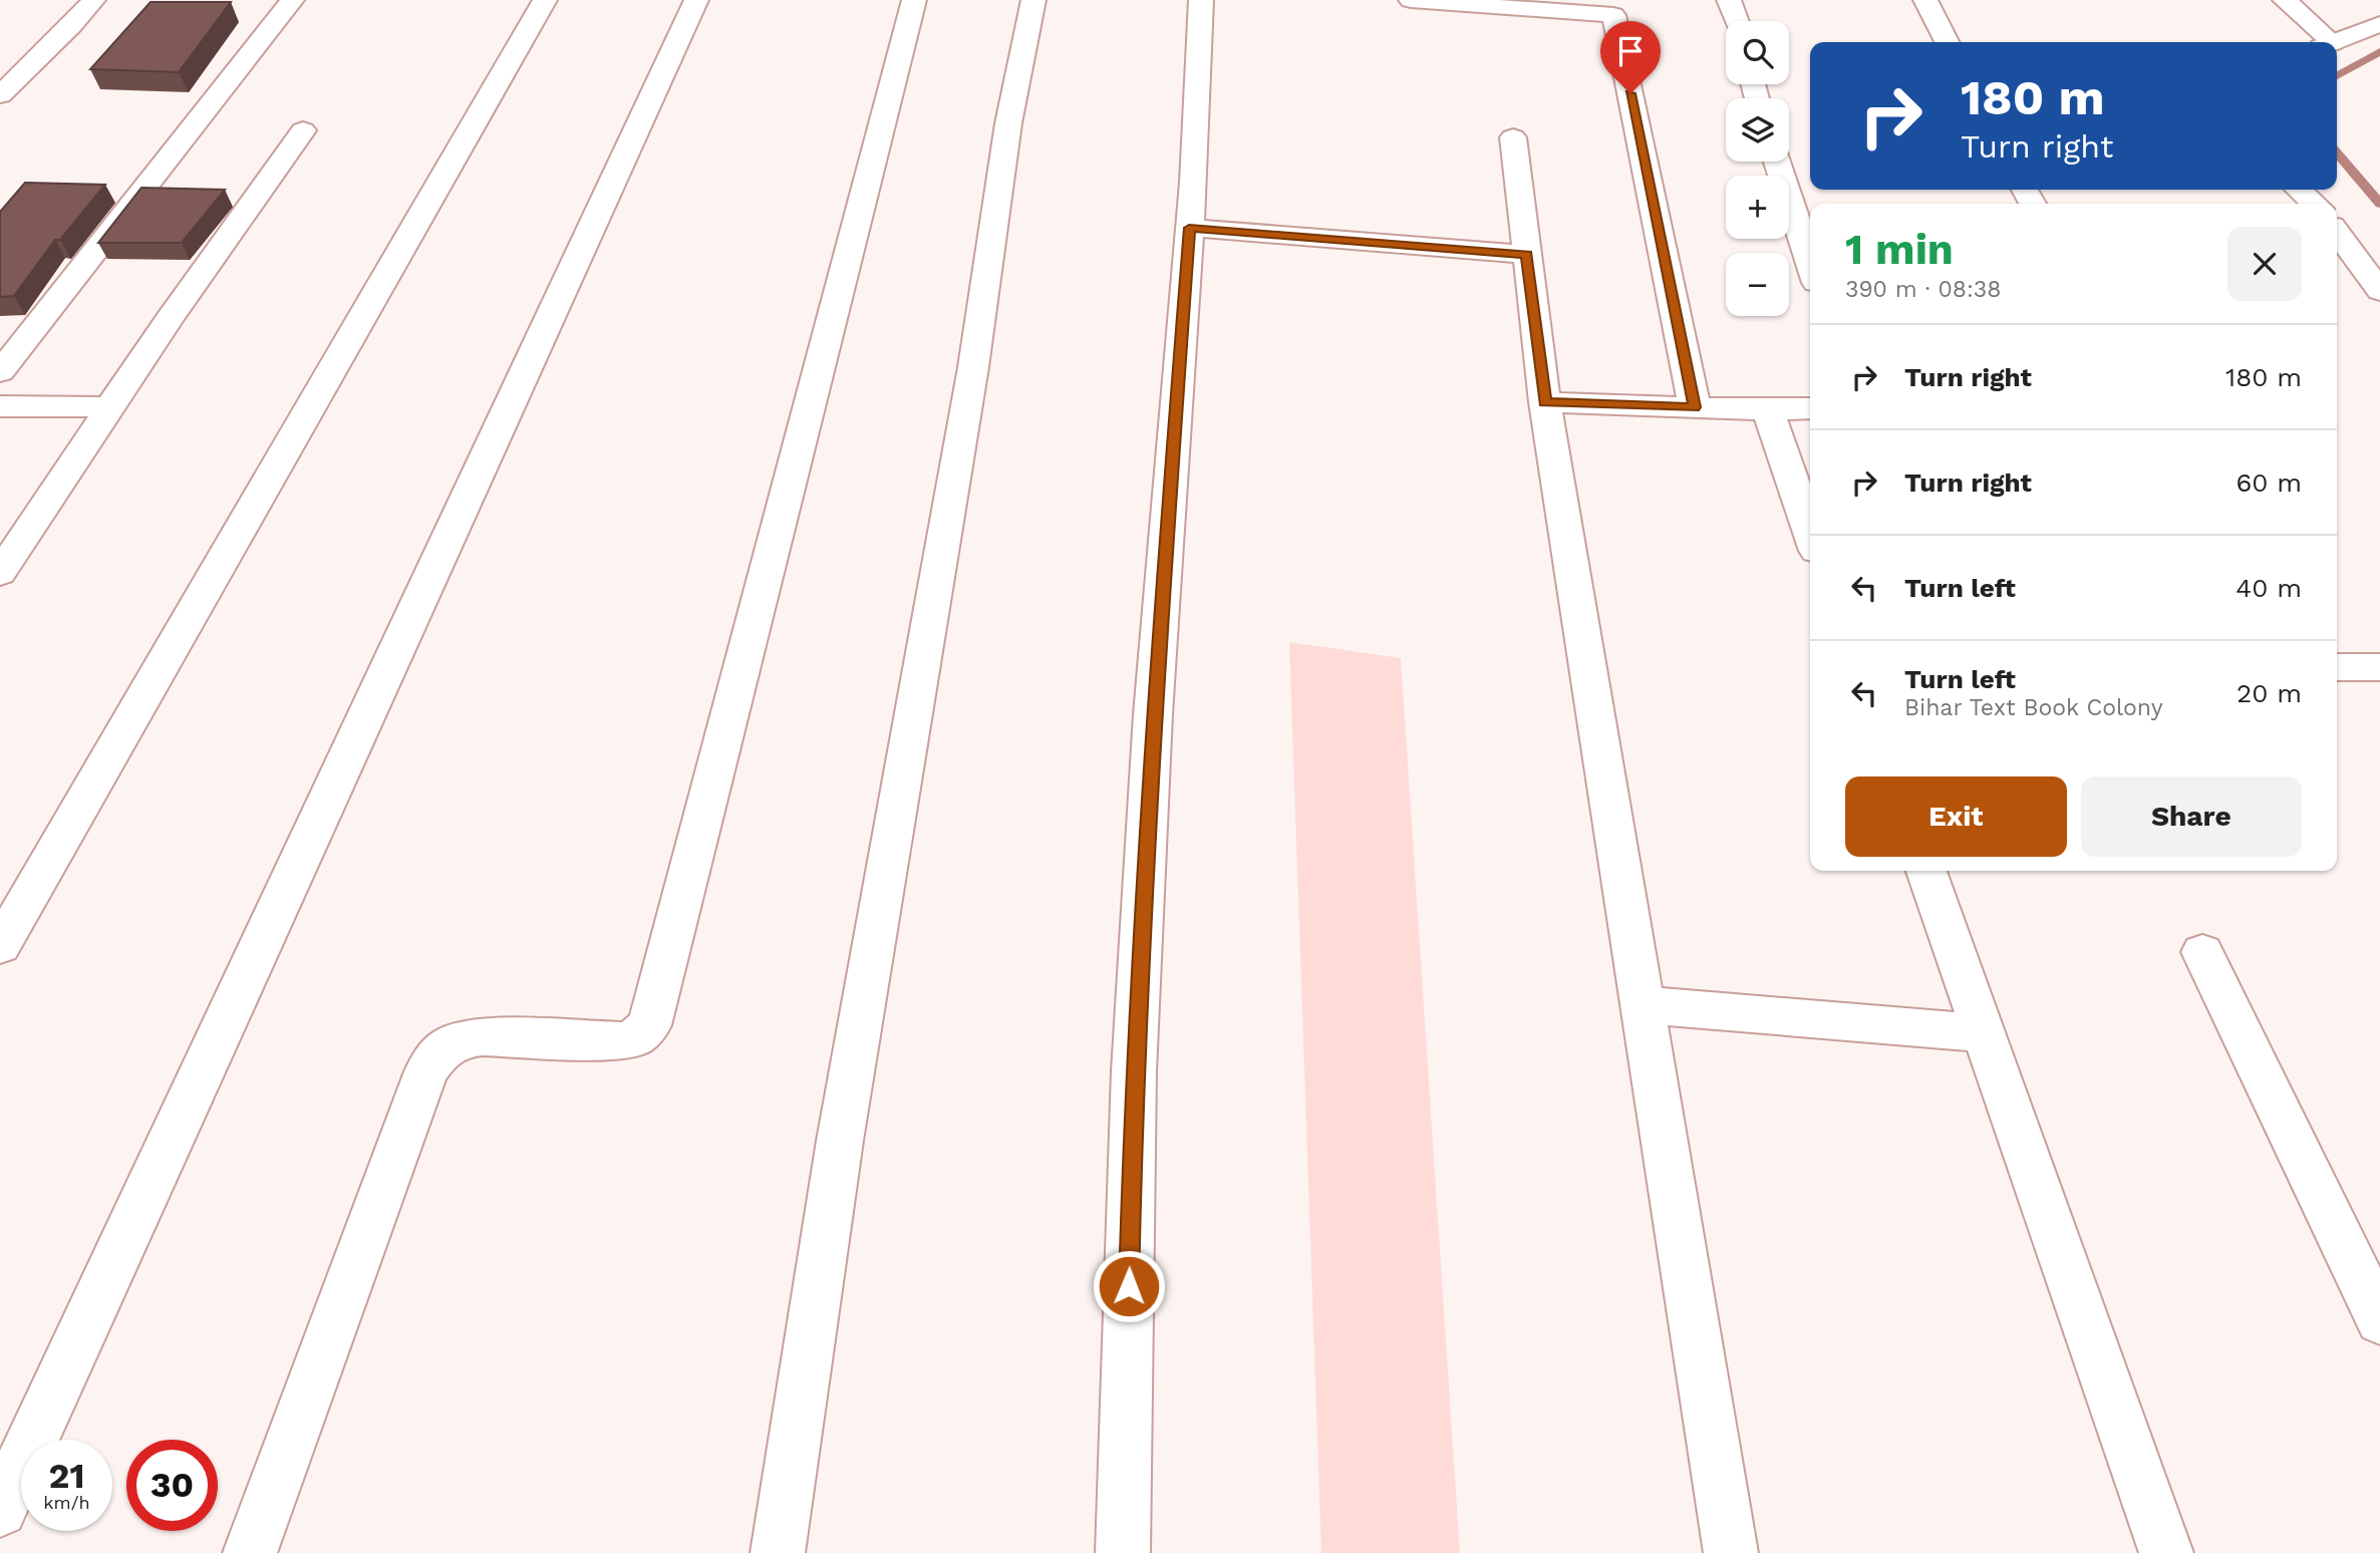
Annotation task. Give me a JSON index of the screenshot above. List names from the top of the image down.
{
  "page": {
    "map_buttons": ["+", "−"],
    "turn": ["180 m", "Turn right"],
    "heading": ["1 min", "390 m · 08:38"],
    "list": [
      {
        "name": "Turn right",
        "value": "180 m"
      },
      {
        "name": "Turn right",
        "value": "60 m"
      },
      {
        "name": "Turn left",
        "value": "40 m"
      },
      {
        "name": "Turn left",
        "note": "Bihar Text Book Colony",
        "value": "20 m"
      }
    ],
    "buttons": ["Exit", "Share"],
    "speed": "21 km/h",
    "limit": "30"
  }
}
